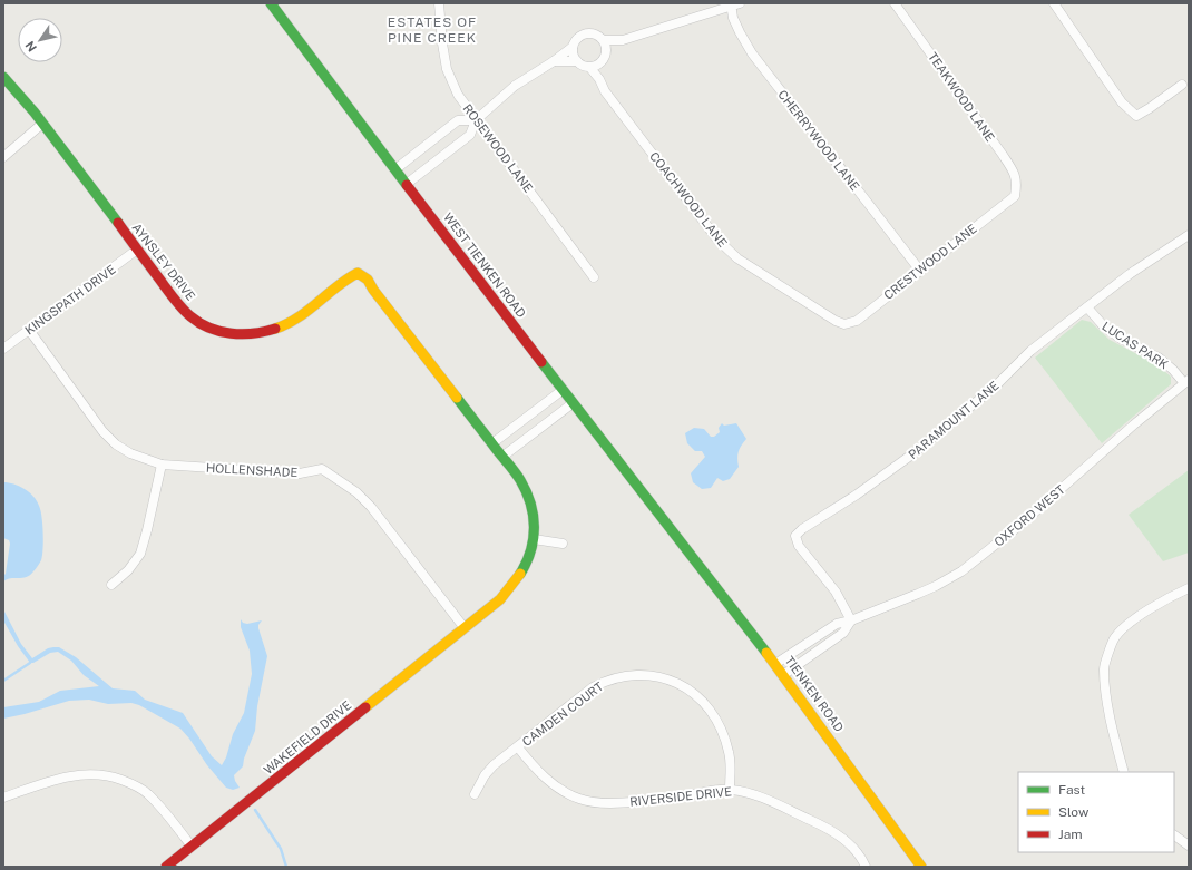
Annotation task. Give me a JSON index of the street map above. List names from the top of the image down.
{
  "streets": {
    "street": [
      "TEAKWOOD LANE",
      "CHERRYWOOD LANE",
      "ROSEWOOD LANE",
      "COACHWOOD LANE",
      "AYNSLEY DRIVE",
      "CRESTWOOD LANE",
      "WEST TIENKEN ROAD",
      "KINGSPATH DRIVE",
      "LUCAS PARK",
      "PARAMOUNT LANE",
      "HOLLENSHADE",
      "OXFORD WEST",
      "TIENKEN ROAD",
      "CAMDEN COURT",
      "WAKEFIELD DRIVE",
      "RIVERSIDE DRIVE"
    ]
  },
  "crossings": [
    ["TEAKWOOD LANE", "CRESTWOOD LANE"],
    ["CHERRYWOOD LANE", "CRESTWOOD LANE"],
    ["COACHWOOD LANE", "CRESTWOOD LANE"],
    ["AYNSLEY DRIVE", "KINGSPATH DRIVE"],
    ["AYNSLEY DRIVE", "WAKEFIELD DRIVE"],
    ["WEST TIENKEN ROAD", "TIENKEN ROAD"],
    ["KINGSPATH DRIVE", "HOLLENSHADE"],
    ["LUCAS PARK", "PARAMOUNT LANE"],
    ["LUCAS PARK", "OXFORD WEST"],
    ["PARAMOUNT LANE", "OXFORD WEST"],
    ["HOLLENSHADE", "WAKEFIELD DRIVE"],
    ["OXFORD WEST", "TIENKEN ROAD"],
    ["CAMDEN COURT", "RIVERSIDE DRIVE"]
  ],
  "districts": ["ESTATES OF PINE CREEK"],
  "legend": ["Fast", "Slow", "Jam"],
  "north": "bottom left"
}
